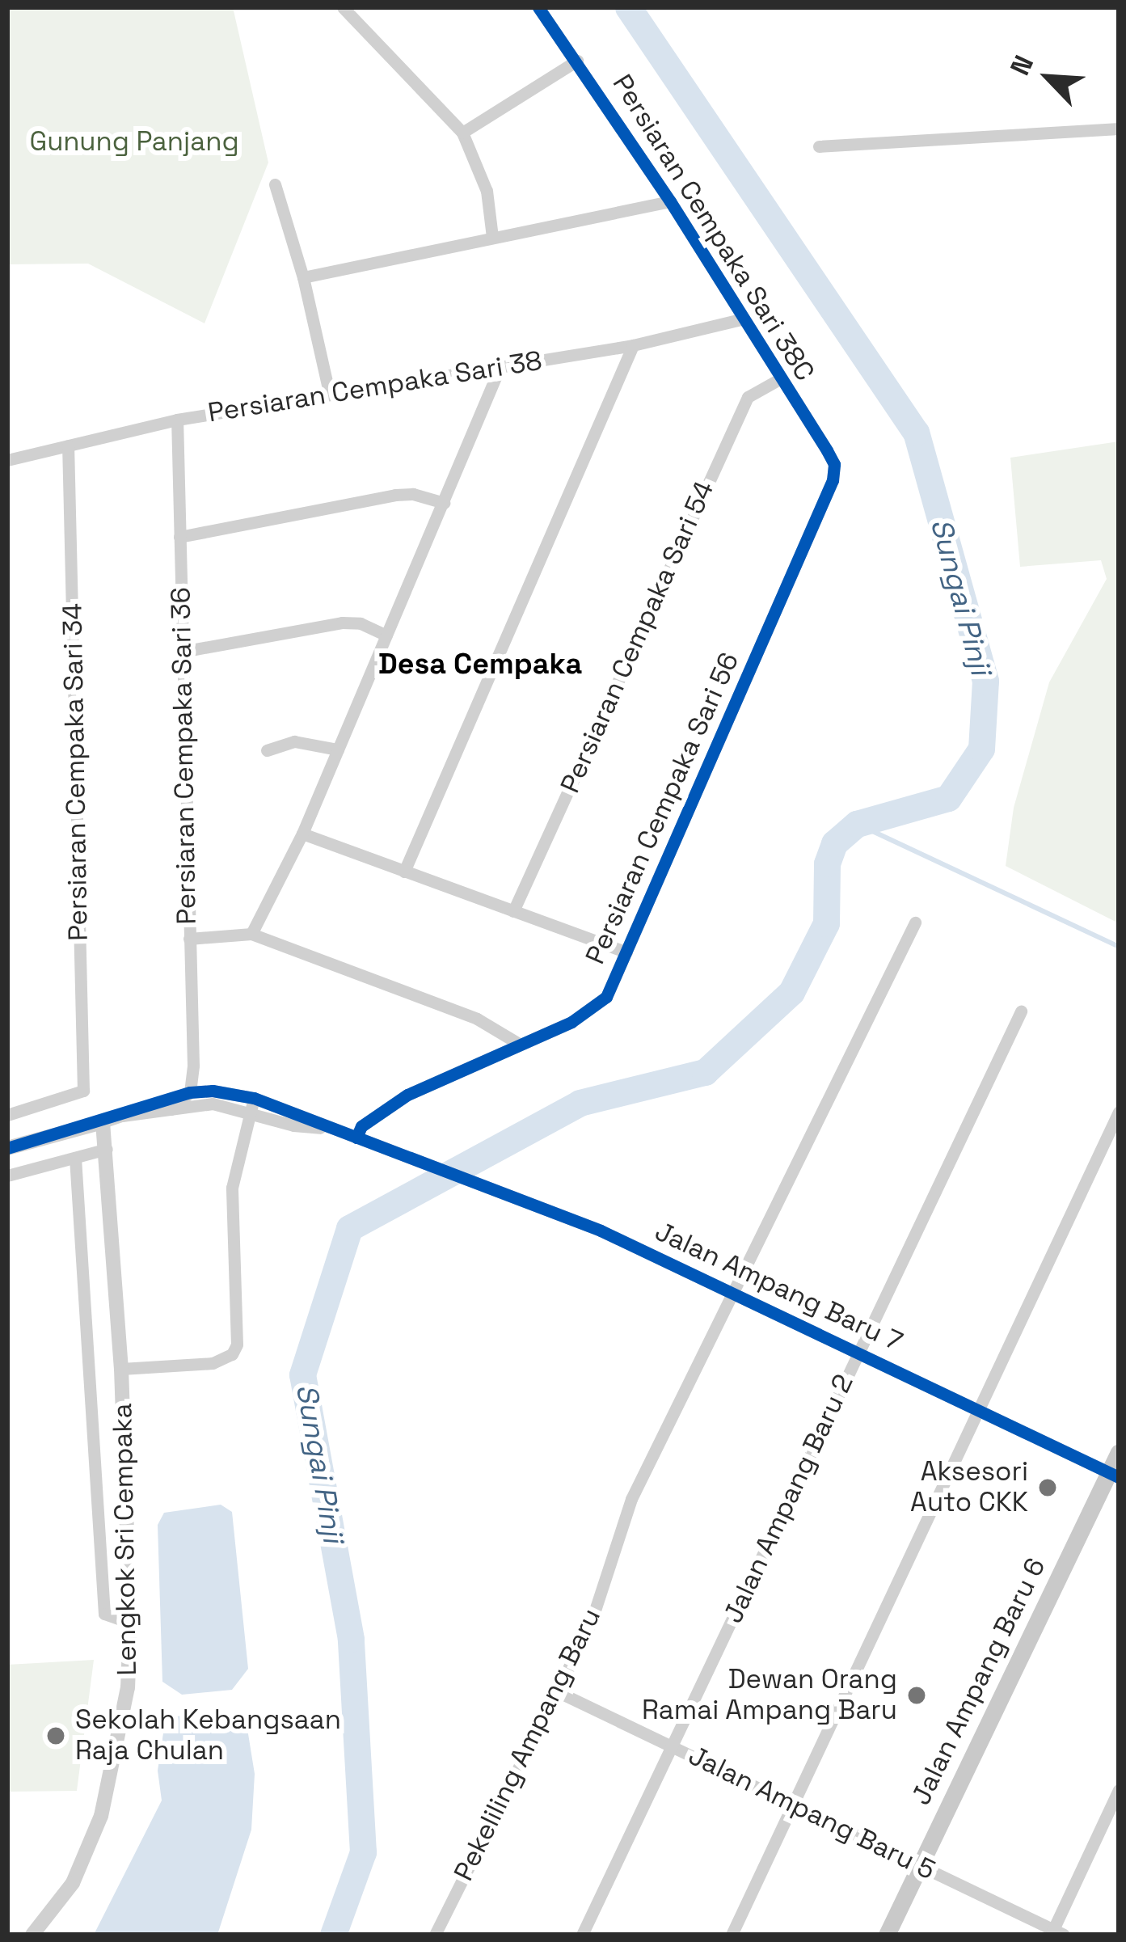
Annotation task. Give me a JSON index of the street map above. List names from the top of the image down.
{
  "streets": {
    "main road": ["Jalan Ampang Baru 6"],
    "street": [
      "Persiaran Cempaka Sari 38C",
      "Persiaran Cempaka Sari 38",
      "Persiaran Cempaka Sari 54",
      "Persiaran Cempaka Sari 36",
      "Persiaran Cempaka Sari 34",
      "Persiaran Cempaka Sari 56",
      "Jalan Ampang Baru 7",
      "Jalan Ampang Baru 2",
      "Lengkok Sri Cempaka",
      "Pekeliling Ampang Baru",
      "Jalan Ampang Baru 5"
    ]
  },
  "crossings": [
    ["Persiaran Cempaka Sari 38C", "Persiaran Cempaka Sari 38"],
    ["Persiaran Cempaka Sari 38C", "Persiaran Cempaka Sari 54"],
    ["Persiaran Cempaka Sari 38C", "Persiaran Cempaka Sari 56"],
    ["Persiaran Cempaka Sari 38", "Persiaran Cempaka Sari 36"],
    ["Persiaran Cempaka Sari 38", "Persiaran Cempaka Sari 34"],
    ["Persiaran Cempaka Sari 56", "Jalan Ampang Baru 7"],
    ["Jalan Ampang Baru 7", "Jalan Ampang Baru 2"],
    ["Jalan Ampang Baru 7", "Jalan Ampang Baru 6"],
    ["Jalan Ampang Baru 7", "Pekeliling Ampang Baru"],
    ["Jalan Ampang Baru 2", "Jalan Ampang Baru 5"],
    ["Jalan Ampang Baru 6", "Jalan Ampang Baru 5"],
    ["Pekeliling Ampang Baru", "Jalan Ampang Baru 5"]
  ],
  "districts": ["Desa Cempaka"],
  "water": ["Sungai Pinji"],
  "parks": ["Gunung Panjang"],
  "places": ["Aksesori Auto CKK", "Dewan Orang Ramai Ampang Baru", "Sekolah Kebangsaan Raja Chulan"],
  "north": "top left"
}
